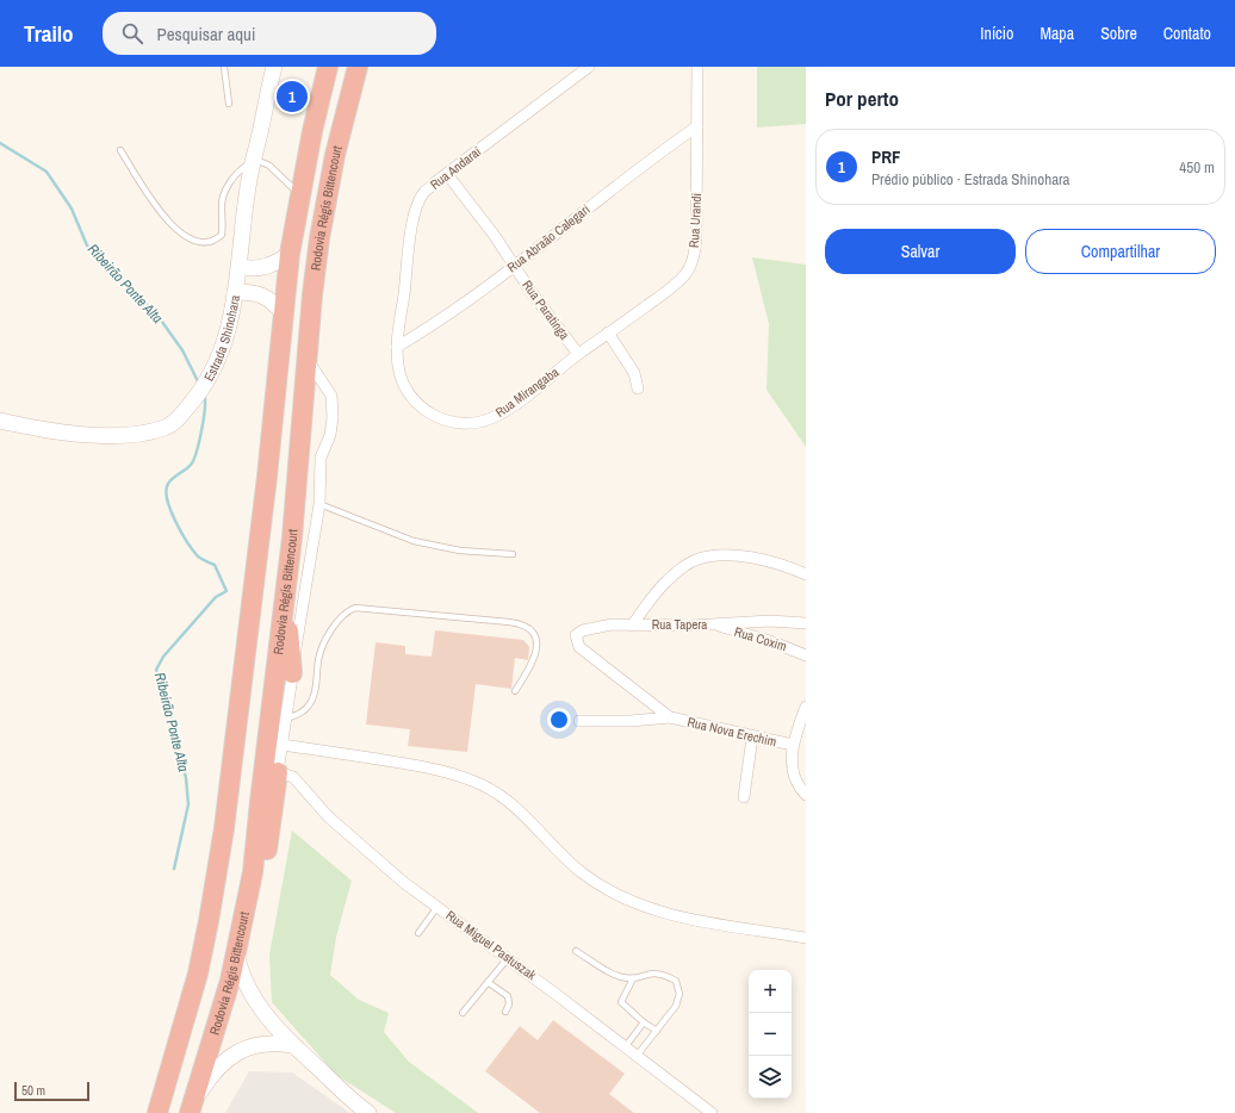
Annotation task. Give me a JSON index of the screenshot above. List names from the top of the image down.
{
  "streets": {
    "highway": ["Rodovia Régis Bittencourt"],
    "street": [
      "Rua Andaraí",
      "Rua Urandi",
      "Rua Abraão Calegari",
      "Rua Paratinga",
      "Estrada Shinohara",
      "Rua Mirangaba",
      "Rua Tapera",
      "Rua Coxim",
      "Rua Nova Erechim",
      "Rua Miguel Pastuszak"
    ]
  },
  "crossings": [
    ["Rua Andaraí", "Rua Abraão Calegari"],
    ["Rua Andaraí", "Rua Paratinga"],
    ["Rua Andaraí", "Rua Mirangaba"],
    ["Rua Urandi", "Rua Abraão Calegari"],
    ["Rua Urandi", "Rua Mirangaba"],
    ["Rua Abraão Calegari", "Rua Paratinga"],
    ["Rua Abraão Calegari", "Rua Mirangaba"],
    ["Rua Paratinga", "Rua Mirangaba"],
    ["Rua Tapera", "Rua Coxim"],
    ["Rua Tapera", "Rua Nova Erechim"]
  ],
  "water": ["Ribeirão Ponte Alta"],
  "scale_bar": "50 m",
  "page": {
    "header": "Trailo",
    "search": "Pesquisar aqui",
    "nav": [
      "Início",
      "Mapa",
      "Sobre",
      "Contato"
    ],
    "heading": "Por perto",
    "pins": "1",
    "list": [
      {
        "mark": "1",
        "name": "PRF",
        "note": "Prédio público · Estrada Shinohara",
        "value": "450 m"
      }
    ],
    "buttons": ["Salvar", "Compartilhar"],
    "map_buttons": ["+", "−"],
    "scale": "50 m"
  }
}
